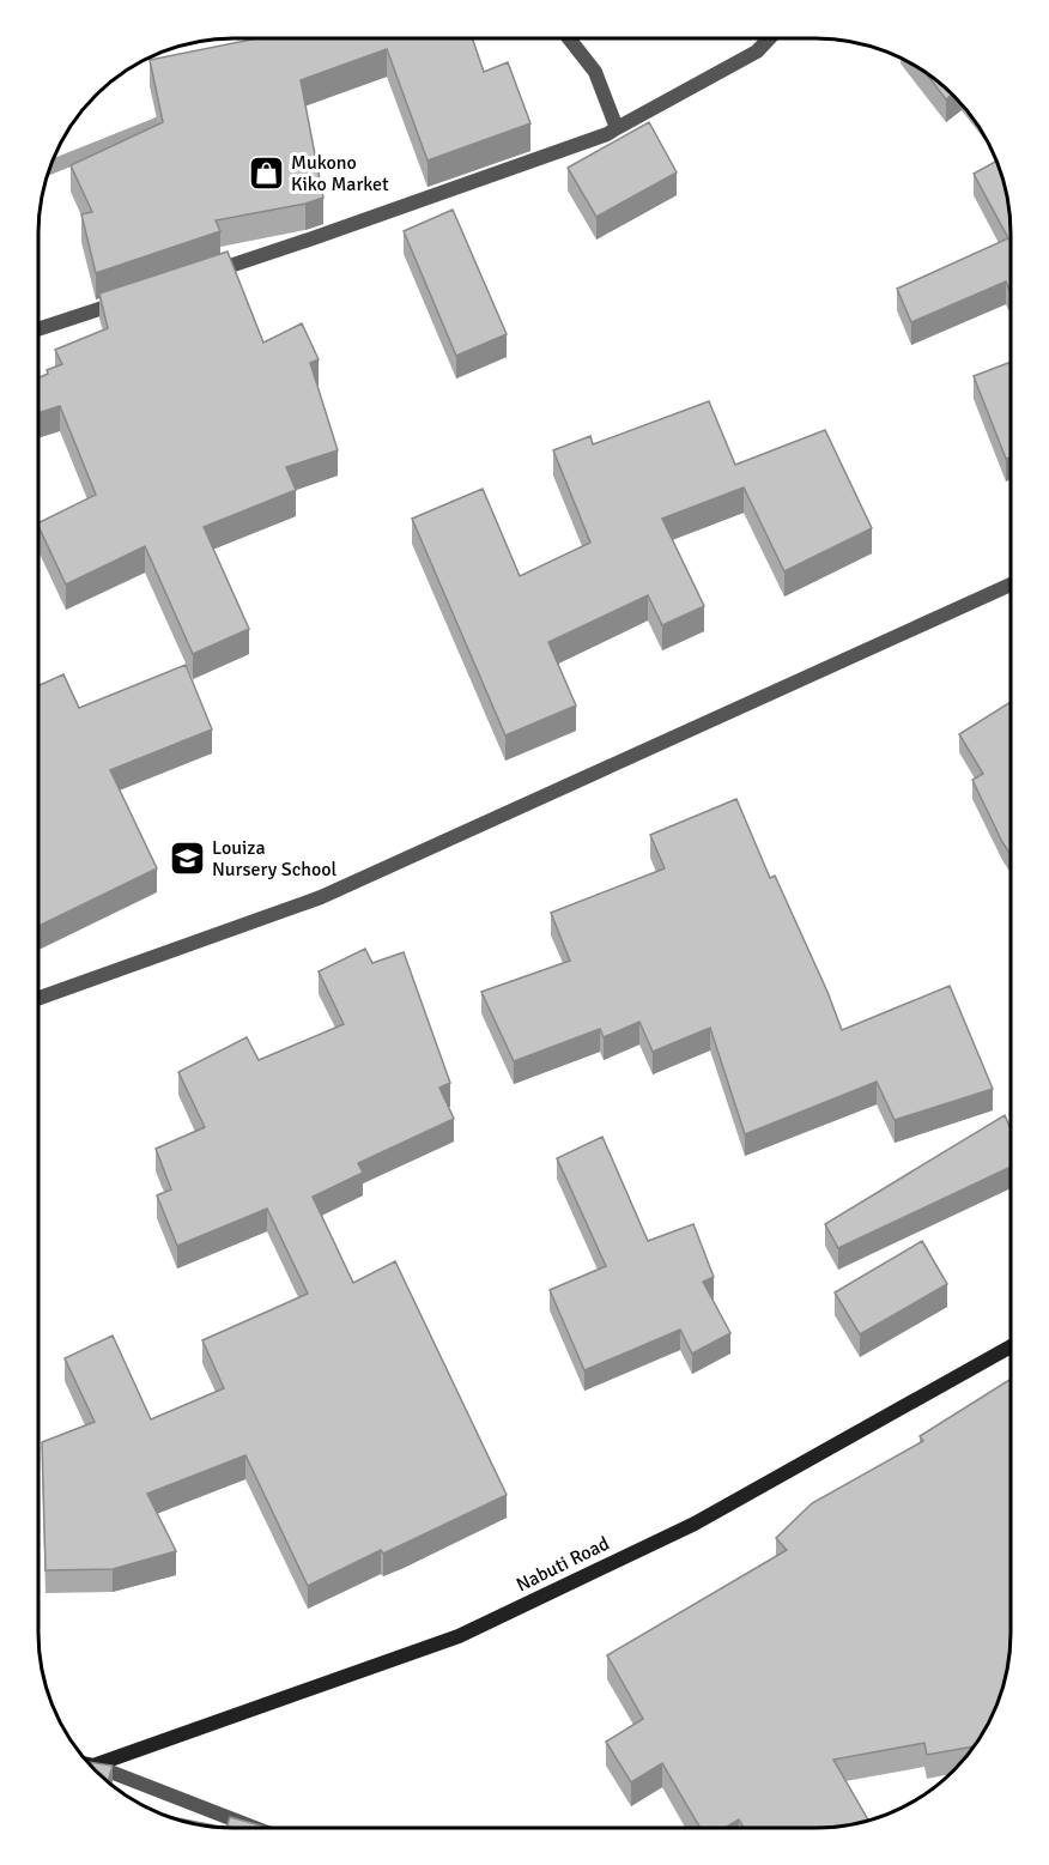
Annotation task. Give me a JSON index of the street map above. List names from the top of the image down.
{
  "streets": {
    "street": ["Nabuti Road"]
  },
  "places": {
    "shop": ["Mukono Kiko Market"],
    "school or university": ["Louiza Nursery School"]
  }
}
